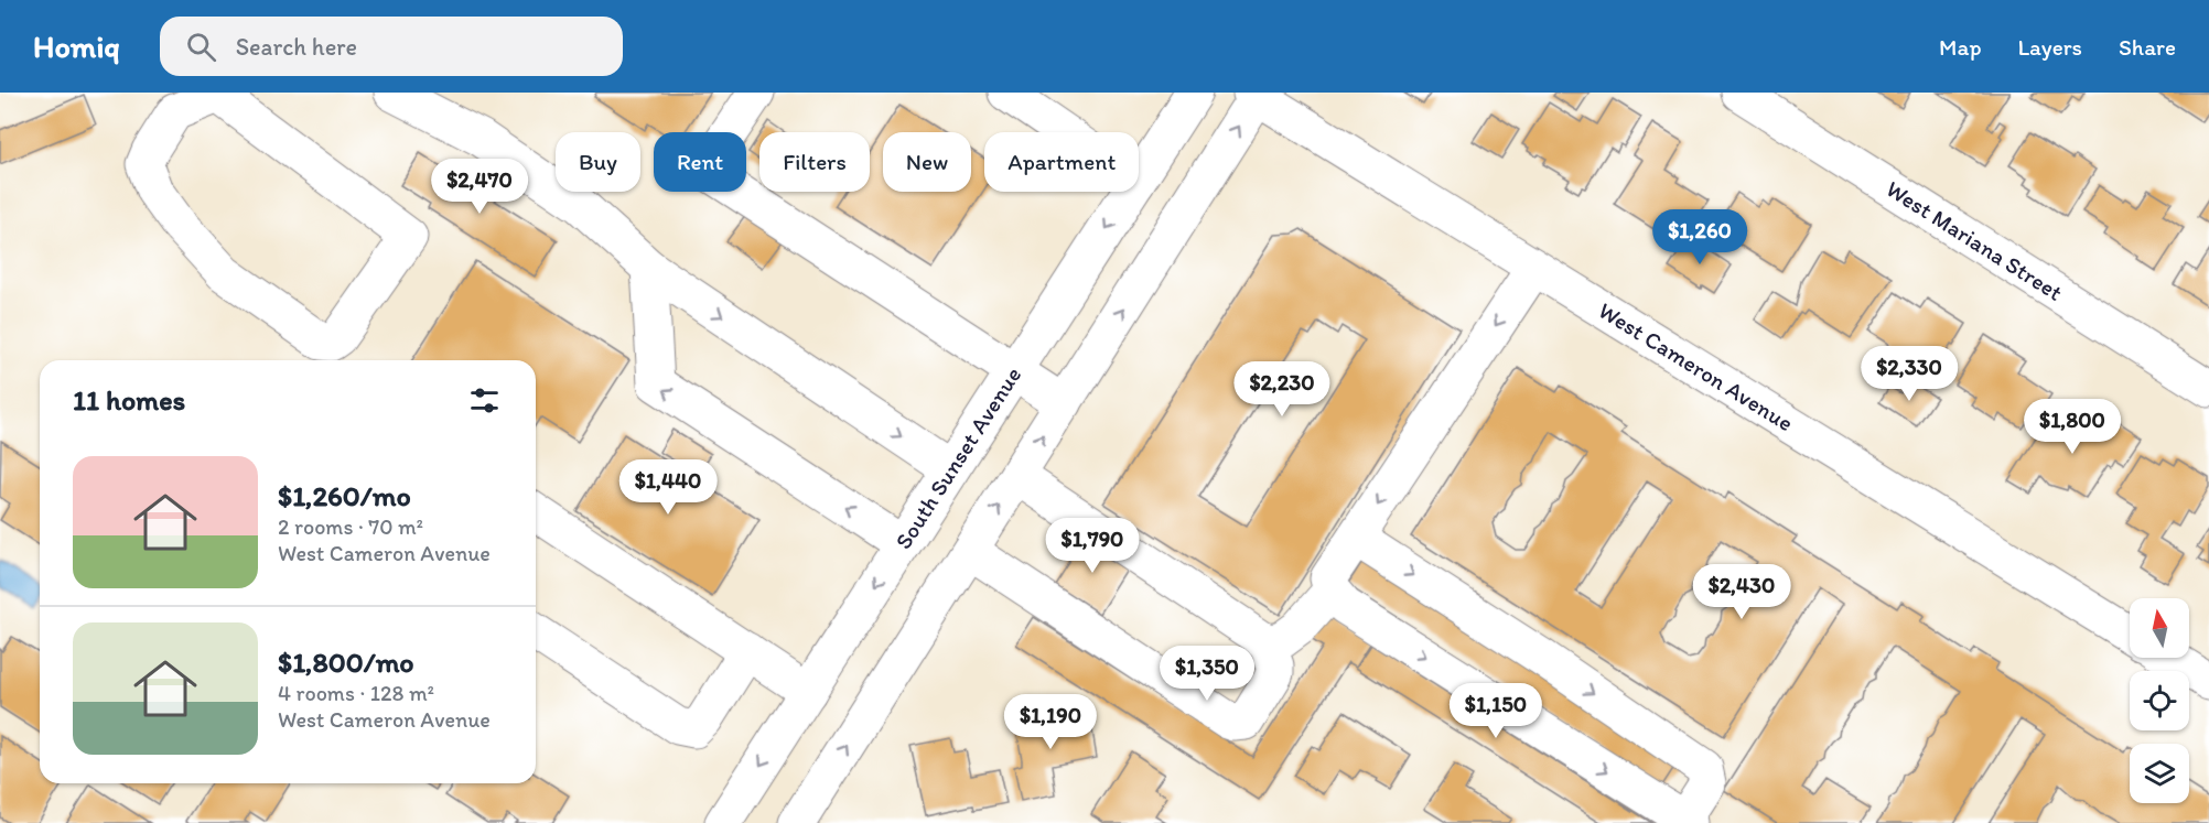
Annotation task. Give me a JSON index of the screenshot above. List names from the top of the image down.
{
  "streets": {
    "main road": ["West Mariana Street", "West Cameron Avenue", "South Sunset Avenue"]
  },
  "north": "top",
  "page": {
    "header": "Homiq",
    "search": "Search here",
    "nav": ["Map", "Layers", "Share"],
    "chip": [
      "Buy",
      "Rent",
      "Filters",
      "New",
      "Apartment"
    ],
    "price": [
      "$2,470",
      "$1,260",
      "$2,330",
      "$2,230",
      "$1,800",
      "$1,440",
      "$1,790",
      "$2,430",
      "$1,350",
      "$1,150",
      "$1,190"
    ],
    "heading": "11 homes",
    "list": [
      {
        "name": "$1,260/mo",
        "note": "2 rooms · 70 m² · West Cameron Avenue"
      },
      {
        "name": "$1,800/mo",
        "note": "4 rooms · 128 m² · West Cameron Avenue"
      }
    ]
  }
}
